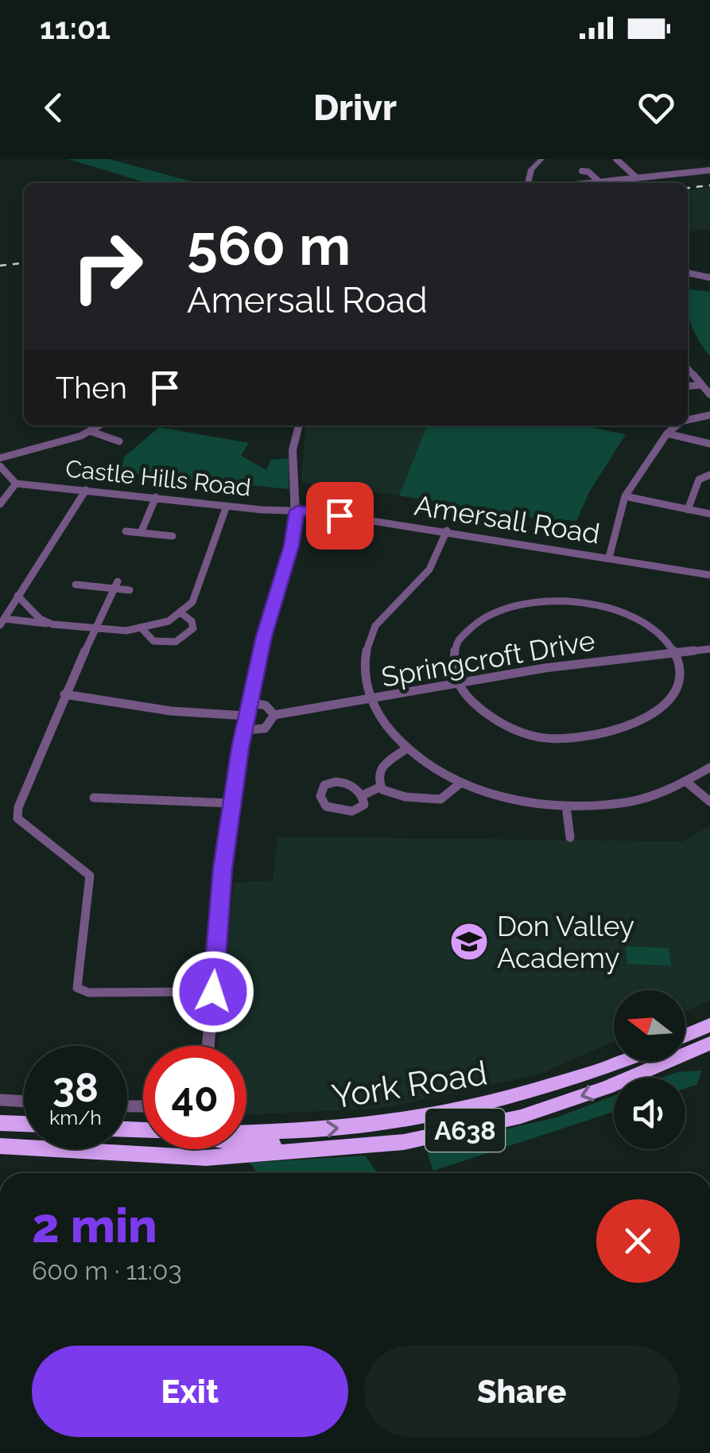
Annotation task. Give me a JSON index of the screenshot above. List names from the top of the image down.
{
  "streets": {
    "highway": ["York Road", "A638"],
    "street": ["Castle Hills Road", "Amersall Road", "Springcroft Drive"]
  },
  "crossings": [
    ["Castle Hills Road", "Amersall Road"]
  ],
  "places": {
    "school or university": ["Don Valley Academy"]
  },
  "north": "left",
  "page": {
    "status": "11:01",
    "header": "Drivr",
    "turn": ["560 m", "Amersall Road"],
    "then": "Then",
    "speed": "38 km/h",
    "limit": "40",
    "heading": ["2 min", "600 m · 11:03"],
    "buttons": ["Exit", "Share"]
  }
}
